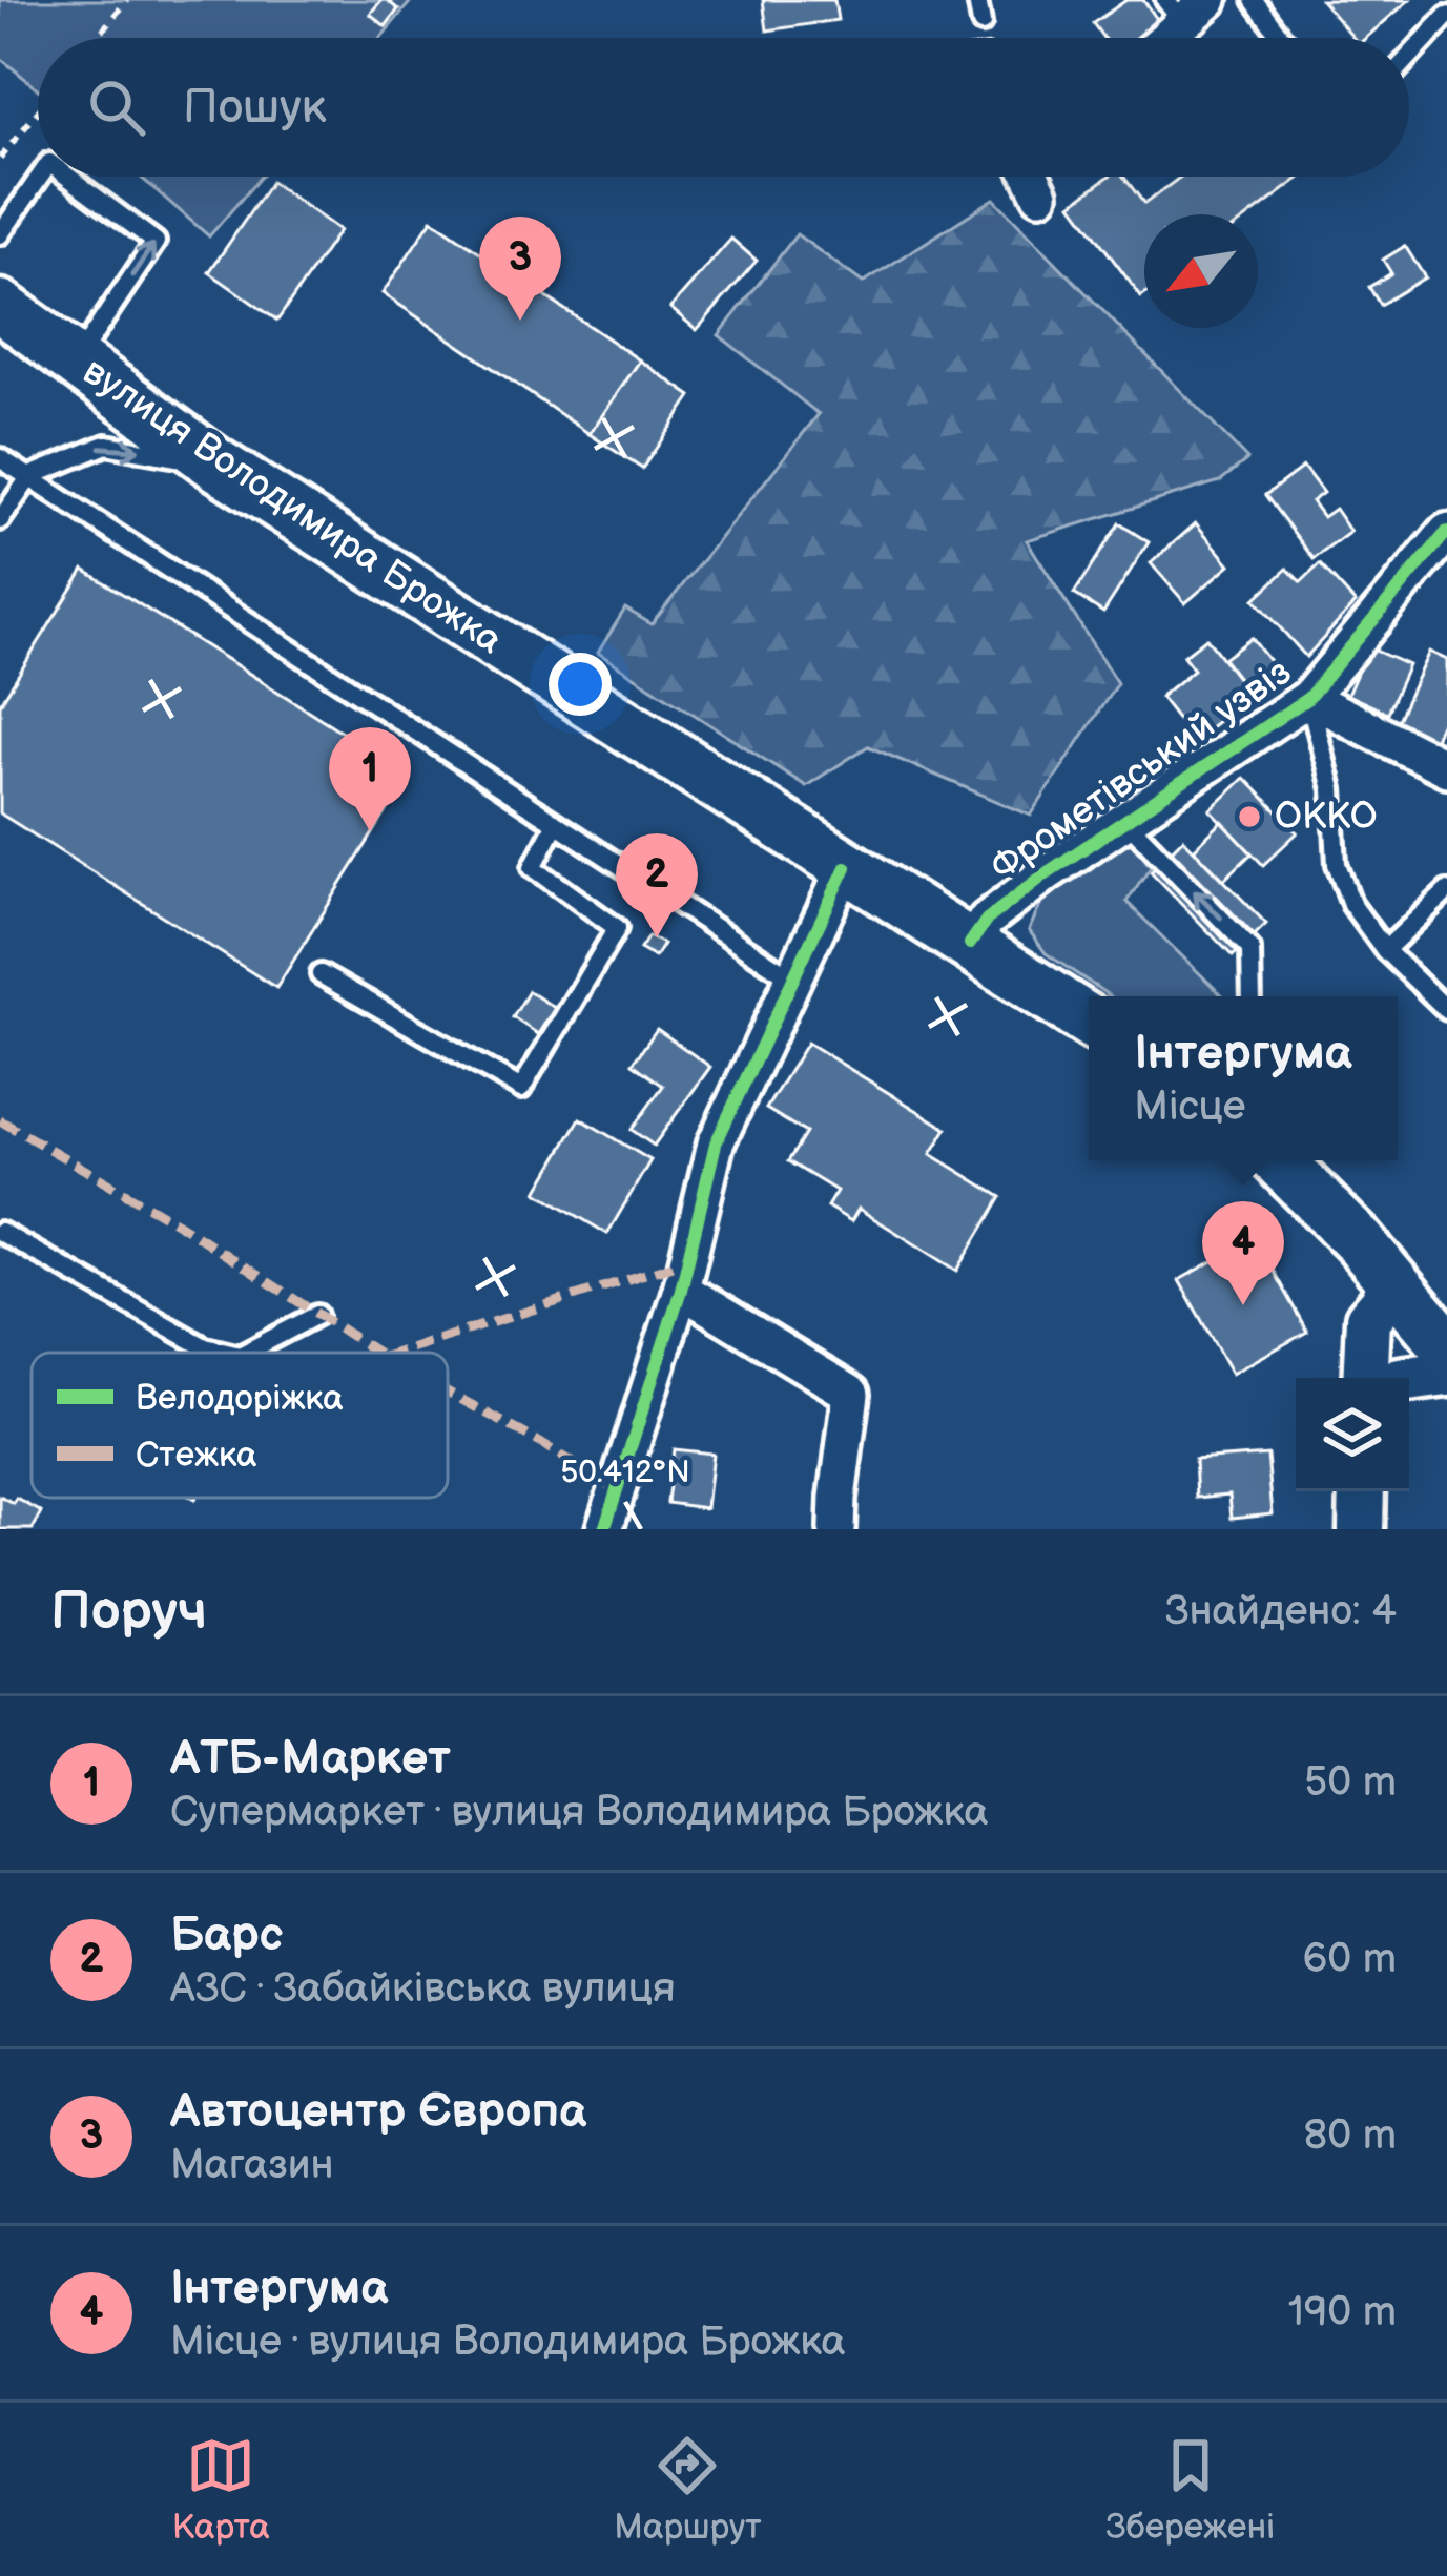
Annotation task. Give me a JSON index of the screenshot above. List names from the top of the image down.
{
  "streets": {
    "main road": ["вулиця Володимира Брожка"],
    "street": ["Фрометівський узвіз"]
  },
  "crossings": [
    ["вулиця Володимира Брожка", "Фрометівський узвіз"]
  ],
  "places": ["ОККО"],
  "legend": ["Велодоріжка", "Стежка"],
  "north": "bottom left",
  "page": {
    "search": "Пошук",
    "pins": [
      "3",
      "1",
      "2",
      "4"
    ],
    "popup": ["Інтергума", "Місце"],
    "heading": ["Поруч", "Знайдено: 4"],
    "list": [
      {
        "mark": "1",
        "name": "АТБ-Маркет",
        "note": "Супермаркет · вулиця Володимира Брожка",
        "value": "50 m"
      },
      {
        "mark": "2",
        "name": "Барс",
        "note": "АЗС · Забайківська вулиця",
        "value": "60 m"
      },
      {
        "mark": "3",
        "name": "Автоцентр Європа",
        "note": "Магазин",
        "value": "80 m"
      },
      {
        "mark": "4",
        "name": "Інтергума",
        "note": "Місце · вулиця Володимира Брожка",
        "value": "190 m"
      }
    ],
    "nav": ["Карта", "Маршрут", "Збережені"]
  },
  "coordinates": ["50.412°N"]
}
